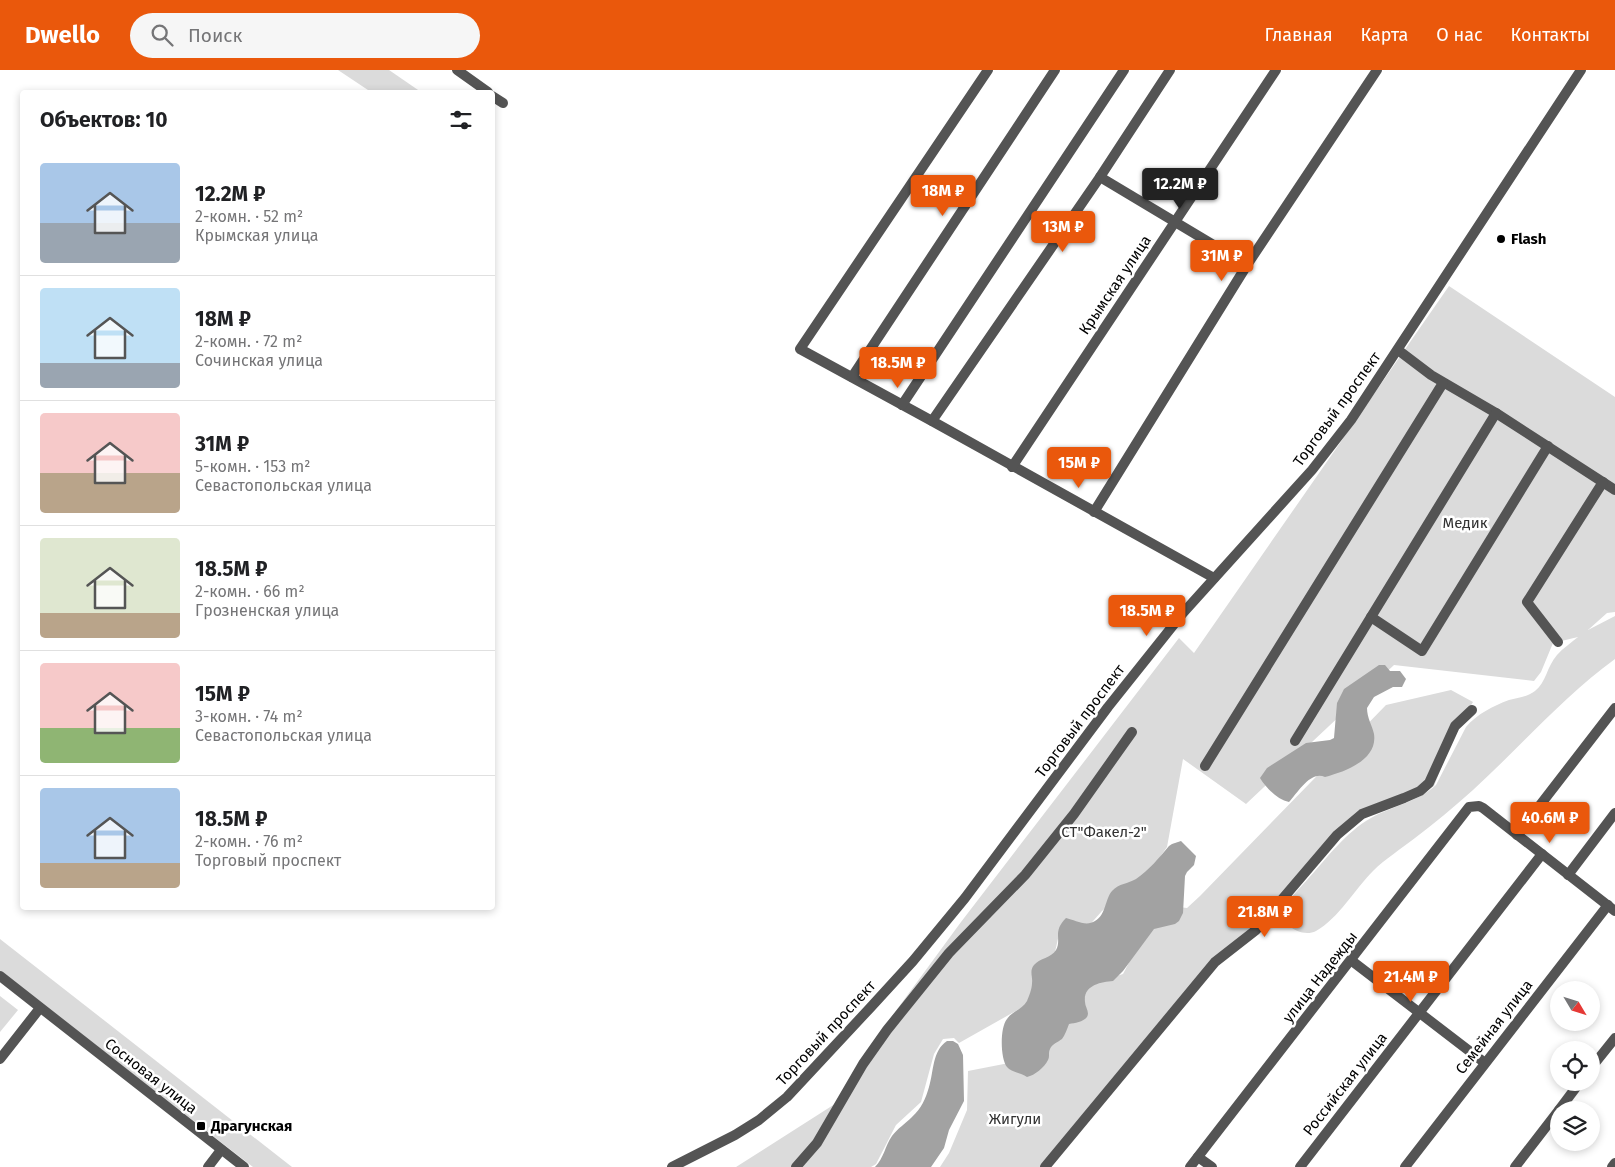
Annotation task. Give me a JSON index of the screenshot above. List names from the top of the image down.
{
  "streets": {
    "street": [
      "Крымская улица",
      "Торговый проспект",
      "улица Надежды",
      "Семейная улица",
      "Сосновая улица",
      "Российская улица"
    ]
  },
  "parks": ["Медик", "СТ\"Факел-2\"", "Жигули"],
  "places": {
    "other": ["Flash"],
    "transit": ["Драгунская"]
  },
  "north": "bottom right",
  "page": {
    "header": "Dwello",
    "search": "Поиск",
    "nav": [
      "Главная",
      "Карта",
      "О нас",
      "Контакты"
    ],
    "heading": "Объектов: 10",
    "list": [
      {
        "name": "12.2M ₽",
        "note": "2-комн. · 52 m² · Крымская улица"
      },
      {
        "name": "18M ₽",
        "note": "2-комн. · 72 m² · Сочинская улица"
      },
      {
        "name": "31M ₽",
        "note": "5-комн. · 153 m² · Севастопольская улица"
      },
      {
        "name": "18.5M ₽",
        "note": "2-комн. · 66 m² · Грозненская улица"
      },
      {
        "name": "15M ₽",
        "note": "3-комн. · 74 m² · Севастопольская улица"
      },
      {
        "name": "18.5M ₽",
        "note": "2-комн. · 76 m² · Торговый проспект"
      }
    ],
    "price": [
      "12.2M ₽",
      "18M ₽",
      "13M ₽",
      "31M ₽",
      "18.5M ₽",
      "15M ₽",
      "18.5M ₽",
      "40.6M ₽",
      "21.8M ₽",
      "21.4M ₽"
    ]
  }
}
